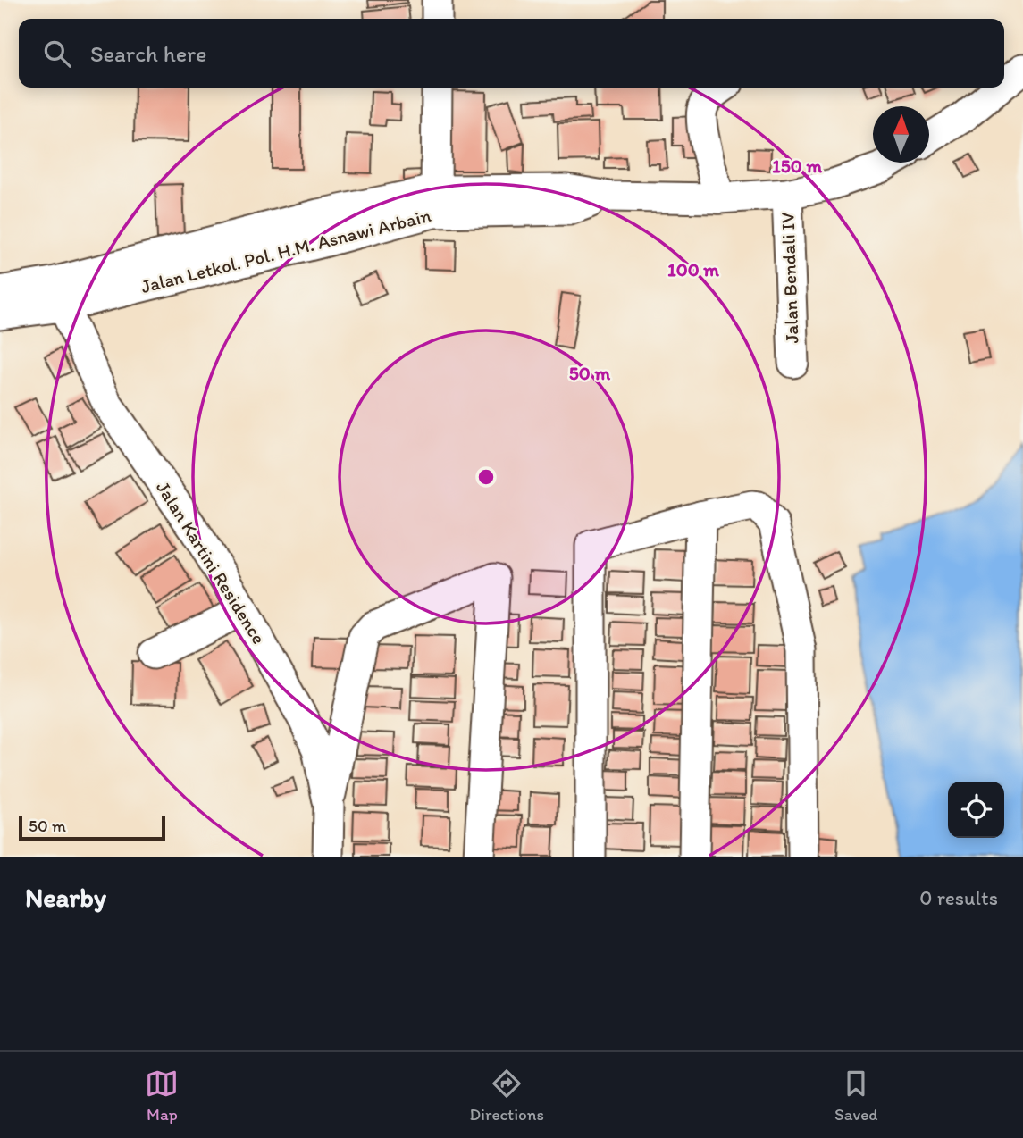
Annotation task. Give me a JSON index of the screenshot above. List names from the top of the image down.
{
  "streets": {
    "street": ["Jalan Letkol. Pol. H.M. Asnawi Arbain", "Jalan Bendali IV", "Jalan Kartini Residence"]
  },
  "crossings": [
    ["Jalan Letkol. Pol. H.M. Asnawi Arbain", "Jalan Bendali IV"],
    ["Jalan Letkol. Pol. H.M. Asnawi Arbain", "Jalan Kartini Residence"]
  ],
  "scale_bar": "50 m",
  "north": "top",
  "page": {
    "search": "Search here",
    "scale": "50 m",
    "heading": ["Nearby", "0 results"],
    "nav": ["Map", "Directions", "Saved"]
  },
  "rings": ["150 m", "100 m", "50 m"]
}
